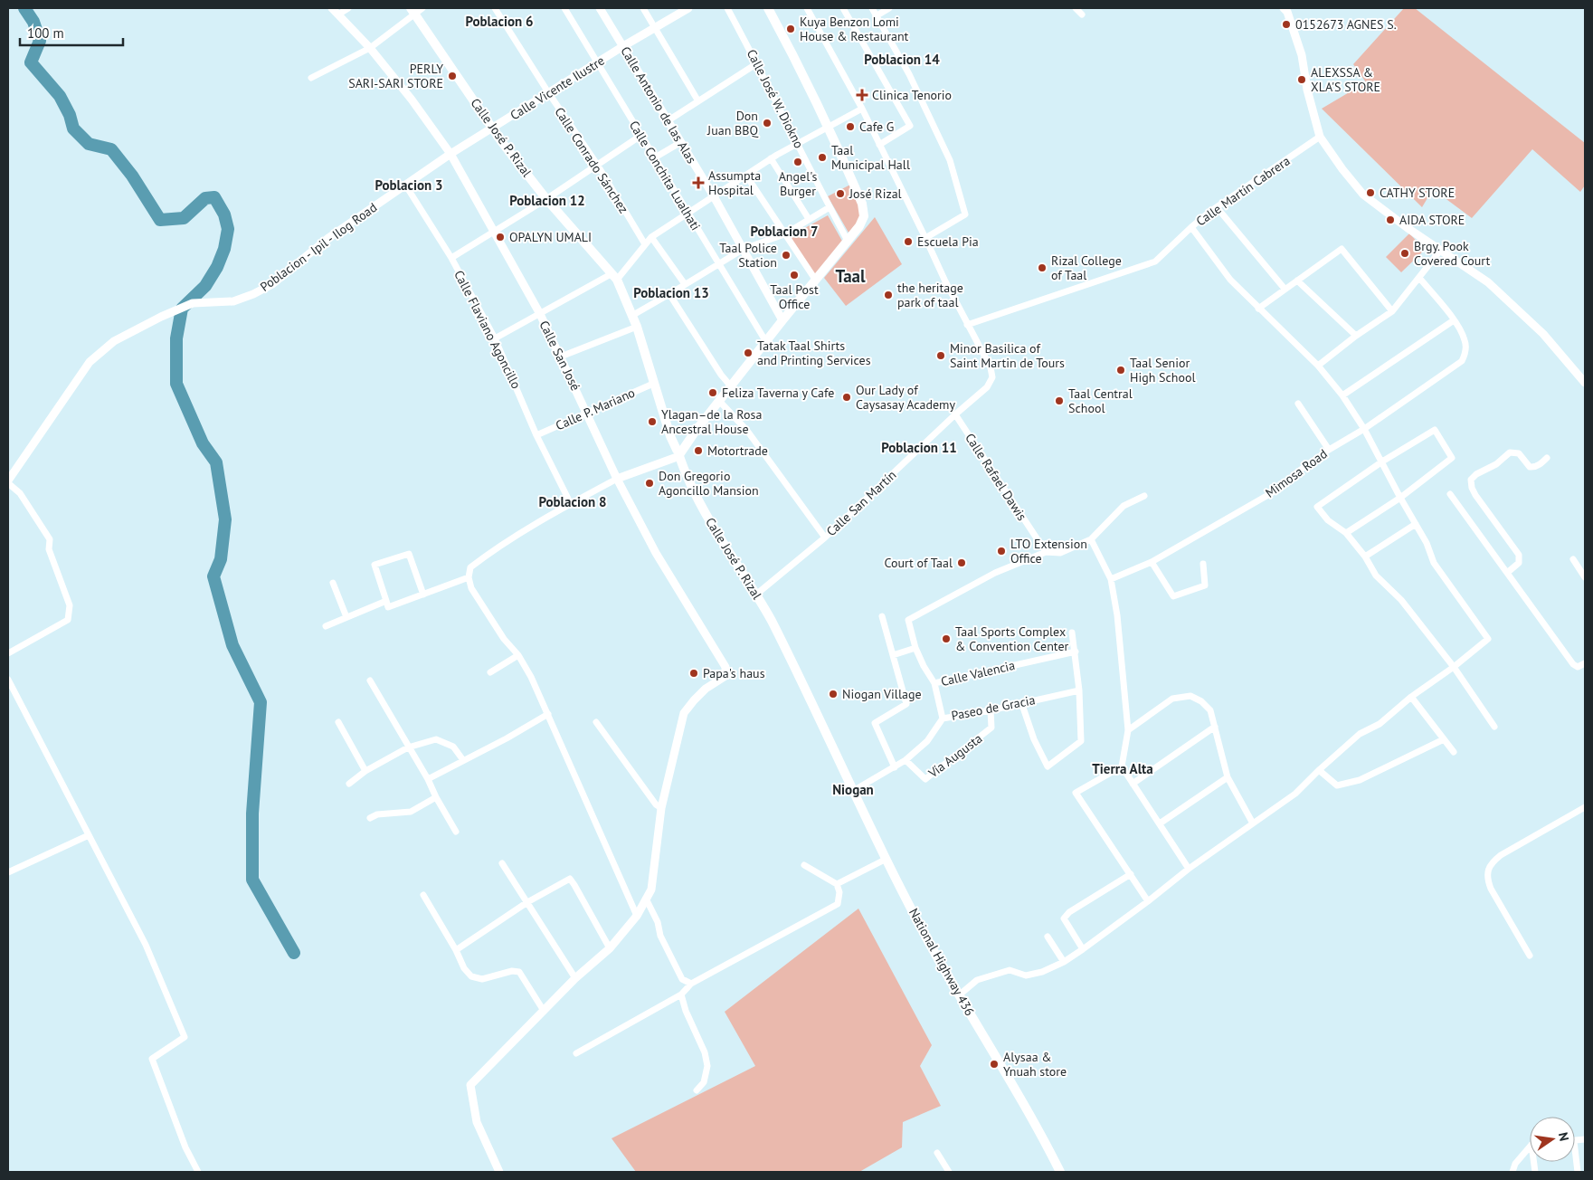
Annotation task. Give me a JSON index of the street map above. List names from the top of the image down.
{
  "streets": {
    "main road": ["Calle José P. Rizal", "National Highway 436"],
    "street": [
      "Calle Vicente Ilustre",
      "Calle José W. Diokno",
      "Calle Antonio de las Alas",
      "Calle Conrado Sánchez",
      "Calle Conchita Lualhati",
      "Calle Martín Cabrera",
      "Poblacion - Ipil - Ilog Road",
      "Calle Flaviano Agoncillo",
      "Calle San José",
      "Calle P. Mariano",
      "Mimosa Road",
      "Calle Rafael Dawis",
      "Calle San Martín",
      "Calle Valencia",
      "Paseo de Gracia",
      "Vía Augusta"
    ]
  },
  "crossings": [
    ["Calle Vicente Ilustre", "Calle Antonio de las Alas"],
    ["Calle Vicente Ilustre", "Calle José P. Rizal"],
    ["Calle Vicente Ilustre", "Calle Conrado Sánchez"],
    ["Calle Vicente Ilustre", "Calle Conchita Lualhati"],
    ["Calle Vicente Ilustre", "Poblacion - Ipil - Ilog Road"],
    ["Calle Vicente Ilustre", "Calle Flaviano Agoncillo"],
    ["Calle Vicente Ilustre", "Calle San José"],
    ["Calle José P. Rizal", "Calle P. Mariano"],
    ["Calle José P. Rizal", "Calle San Martín"],
    ["Calle José P. Rizal", "National Highway 436"],
    ["Calle Martín Cabrera", "Calle San Martín"],
    ["Poblacion - Ipil - Ilog Road", "Calle Flaviano Agoncillo"],
    ["Calle Flaviano Agoncillo", "Calle P. Mariano"],
    ["Calle San José", "Calle P. Mariano"],
    ["Calle Rafael Dawis", "Calle San Martín"],
    ["Paseo de Gracia", "Vía Augusta"],
    ["Paseo de Gracia", "National Highway 436"]
  ],
  "districts": [
    "Poblacion 6",
    "Poblacion 14",
    "Poblacion 3",
    "Poblacion 12",
    "Poblacion 7",
    "Taal",
    "Poblacion 13",
    "Poblacion 11",
    "Poblacion 8",
    "Tierra Alta",
    "Niogan"
  ],
  "places": {
    "other": [
      "0152673 AGNES S.",
      "Kuya Benzon Lomi House & Restaurant",
      "PERLY SARI-SARI STORE",
      "ALEXSSA & XLA'S STORE",
      "Don Juan BBQ",
      "Cafe G",
      "Taal Municipal Hall",
      "Angel's Burger",
      "CATHY STORE",
      "José Rizal",
      "AIDA STORE",
      "OPALYN UMALI",
      "Escuela Pia",
      "Brgy. Pook Covered Court",
      "Taal Police Station",
      "Rizal College of Taal",
      "Taal Post Office",
      "the heritage park of taal",
      "Tatak Taal Shirts and Printing Services",
      "Minor Basilica of Saint Martin de Tours",
      "Taal Senior High School",
      "Feliza Taverna y Cafe",
      "Our Lady of Caysasay Academy",
      "Taal Central School",
      "Ylagan–de la Rosa Ancestral House",
      "Motortrade",
      "Don Gregorio Agoncillo Mansion",
      "LTO Extension Office",
      "Court of Taal",
      "Taal Sports Complex & Convention Center",
      "Papa's haus",
      "Niogan Village",
      "Alysaa & Ynuah store"
    ],
    "health": ["Clinica Tenorio", "Assumpta Hospital"]
  },
  "scale_bar": "100 m",
  "north": "right"
}
